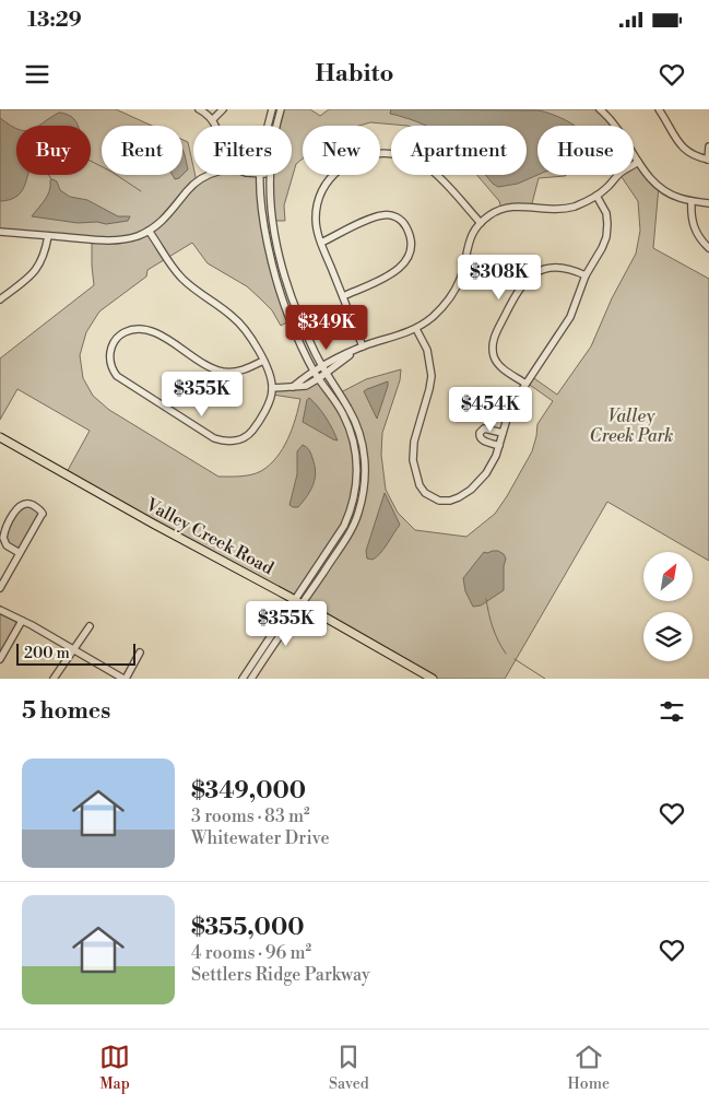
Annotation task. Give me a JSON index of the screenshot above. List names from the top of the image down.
{
  "streets": {
    "main road": ["Valley Creek Road"]
  },
  "parks": ["Valley Creek Park"],
  "scale_bar": "200 m",
  "north": "top right",
  "page": {
    "status": "13:29",
    "header": "Habito",
    "chip": [
      "Buy",
      "Rent",
      "Filters",
      "New",
      "Apartment",
      "House"
    ],
    "price": [
      "$308K",
      "$349K",
      "$355K",
      "$454K",
      "$355K"
    ],
    "scale": "200 m",
    "heading": "5 homes",
    "list": [
      {
        "name": "$349,000",
        "note": "3 rooms · 83 m² · Whitewater Drive"
      },
      {
        "name": "$355,000",
        "note": "4 rooms · 96 m² · Settlers Ridge Parkway"
      }
    ],
    "tabs": ["Map", "Saved", "Home"]
  }
}
